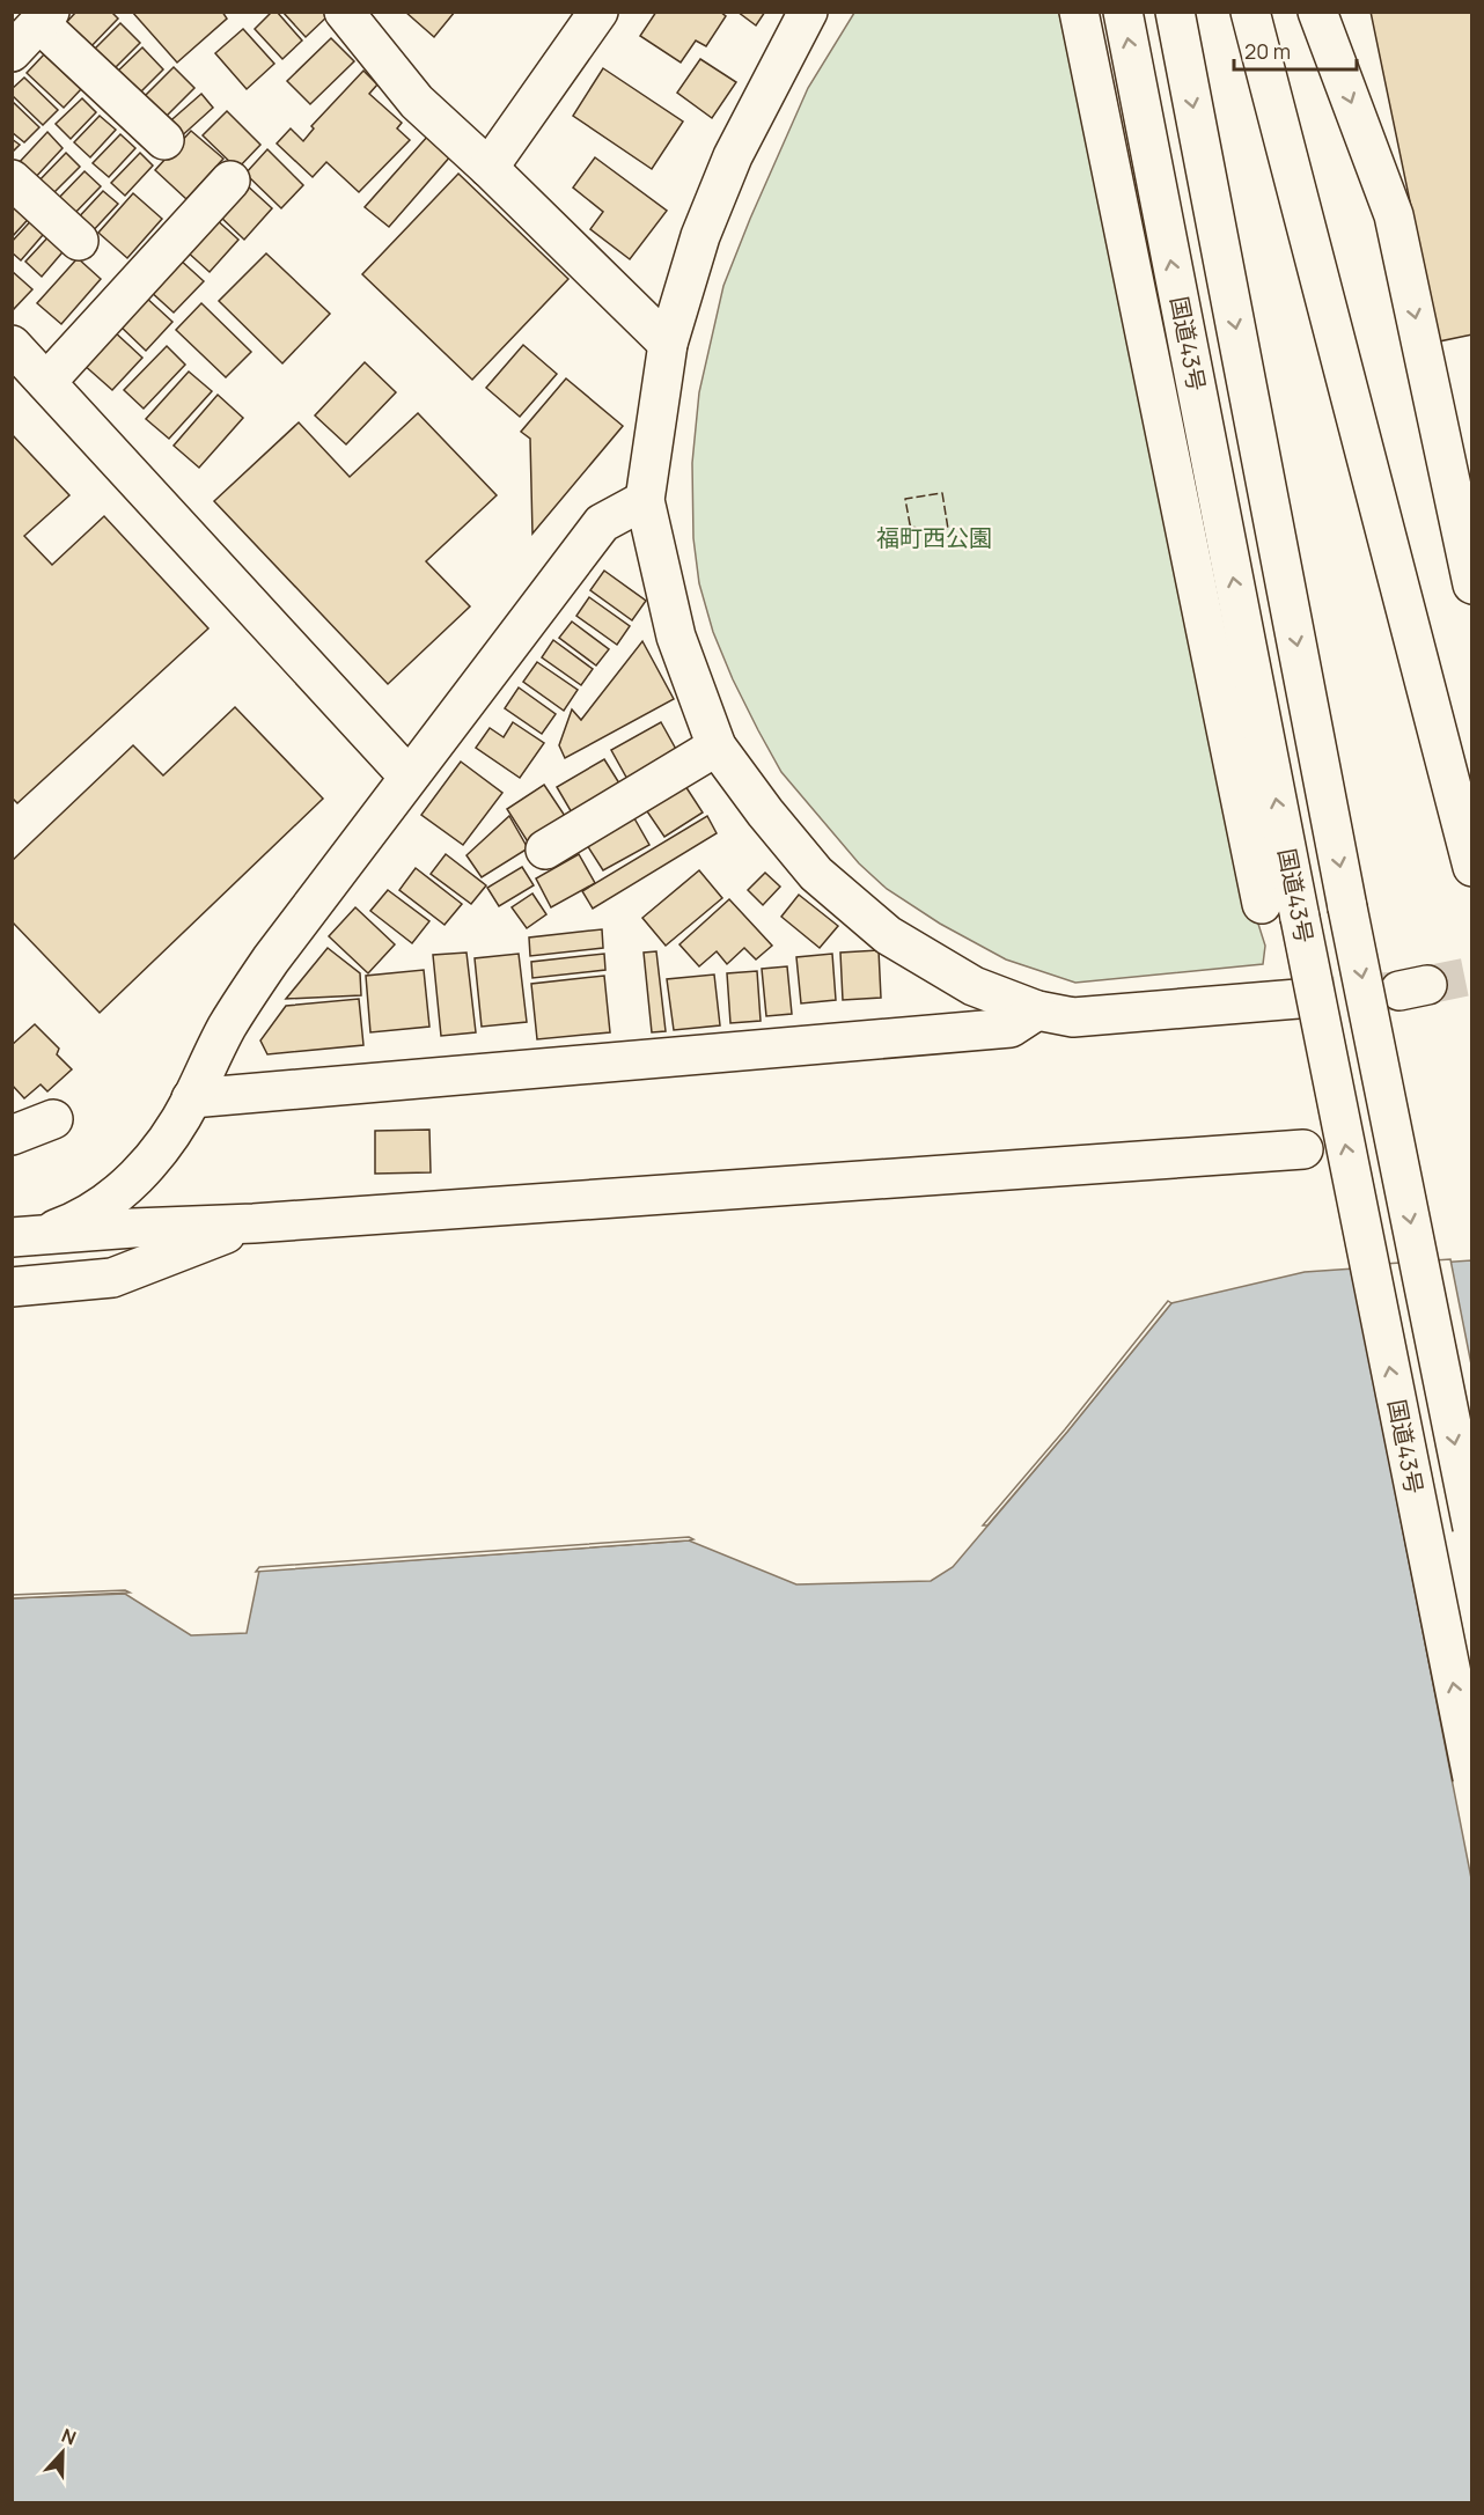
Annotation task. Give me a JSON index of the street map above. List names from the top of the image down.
{
  "streets": {
    "main road": ["国道43号"]
  },
  "parks": ["福町西公園"],
  "scale_bar": "20 m",
  "north": "top"
}
